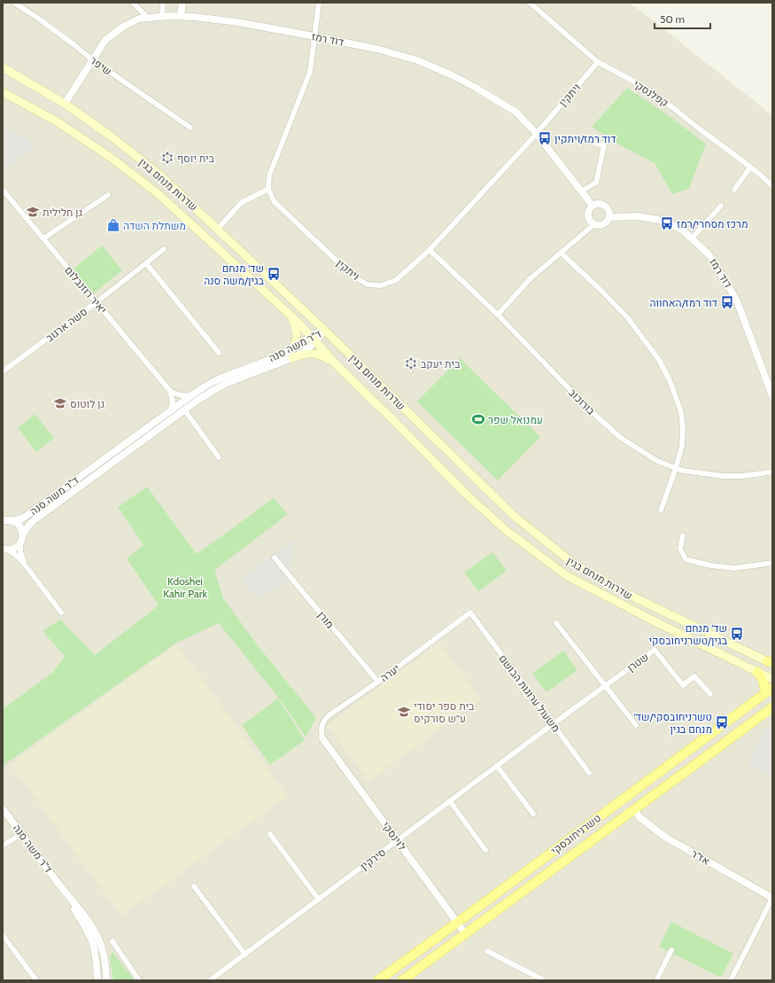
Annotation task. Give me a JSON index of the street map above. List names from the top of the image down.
{
  "streets": {
    "main road": ["שדרות מנחם בגין", "טשרניחובסקי"],
    "street": [
      "דוד רמז",
      "שיפר",
      "קפלנסקי",
      "ויתקין",
      "יאיר רוזנבלום",
      "סשה ארגוב",
      "ד\"ר משה סנה",
      "בורוכוב",
      "מורן",
      "שטרן",
      "יערה",
      "משעול ערוגות הבושם",
      "לוינסקי",
      "אז\"ר",
      "סירקין"
    ]
  },
  "crossings": [
    ["דוד רמז", "שיפר"],
    ["דוד רמז", "ויתקין"],
    ["דוד רמז", "שדרות מנחם בגין"],
    ["קפלנסקי", "ויתקין"],
    ["ויתקין", "בורוכוב"],
    ["שדרות מנחם בגין", "ד\"ר משה סנה"],
    ["יאיר רוזנבלום", "סשה ארגוב"],
    ["מורן", "יערה"],
    ["שטרן", "משעול ערוגות הבושם"],
    ["שטרן", "סירקין"],
    ["יערה", "משעול ערוגות הבושם"],
    ["יערה", "לוינסקי"],
    ["משעול ערוגות הבושם", "סירקין"],
    ["טשרניחובסקי", "לוינסקי"],
    ["טשרניחובסקי", "אז\"ר"],
    ["לוינסקי", "סירקין"]
  ],
  "parks": ["Kdoshei Kahir Park"],
  "places": {
    "bus stop": [
      "דוד רמז/ויתקין",
      "מרכז מסחרי/רמז",
      "שד׳ מנחם בגין/משה סנה",
      "דוד רמז/האחווה",
      "שד׳ מנחם בגין/טשרניחובסקי",
      "טשרניחובסקי/שד׳ מנחם בגין"
    ],
    "synagogue": ["בית יוסף", "בית יעקב"],
    "school or university": ["גן חלילית", "גן לוטוס", "בית ספר יסודי ע\"ש סורקיס"],
    "shop": ["משתלת השדה"],
    "sports": ["עמנואל שפר"]
  },
  "scale_bar": "50 m"
}
